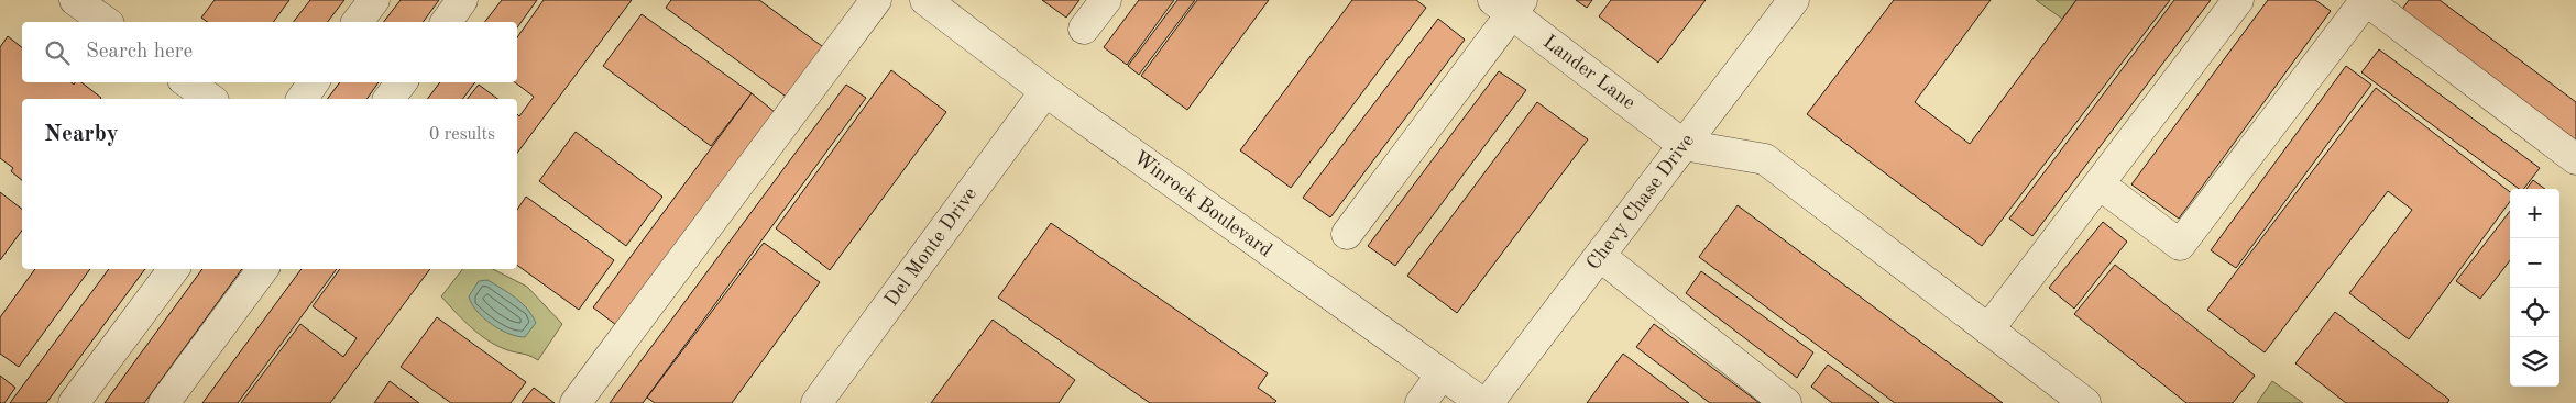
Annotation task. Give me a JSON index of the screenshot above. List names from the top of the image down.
{
  "streets": {
    "street": [
      "Lander Lane",
      "Chevy Chase Drive",
      "Winrock Boulevard",
      "Del Monte Drive"
    ]
  },
  "crossings": [
    ["Lander Lane", "Chevy Chase Drive"],
    ["Winrock Boulevard", "Del Monte Drive"]
  ],
  "page": {
    "search": "Search here",
    "heading": ["Nearby", "0 results"],
    "map_buttons": ["+", "−"]
  }
}
